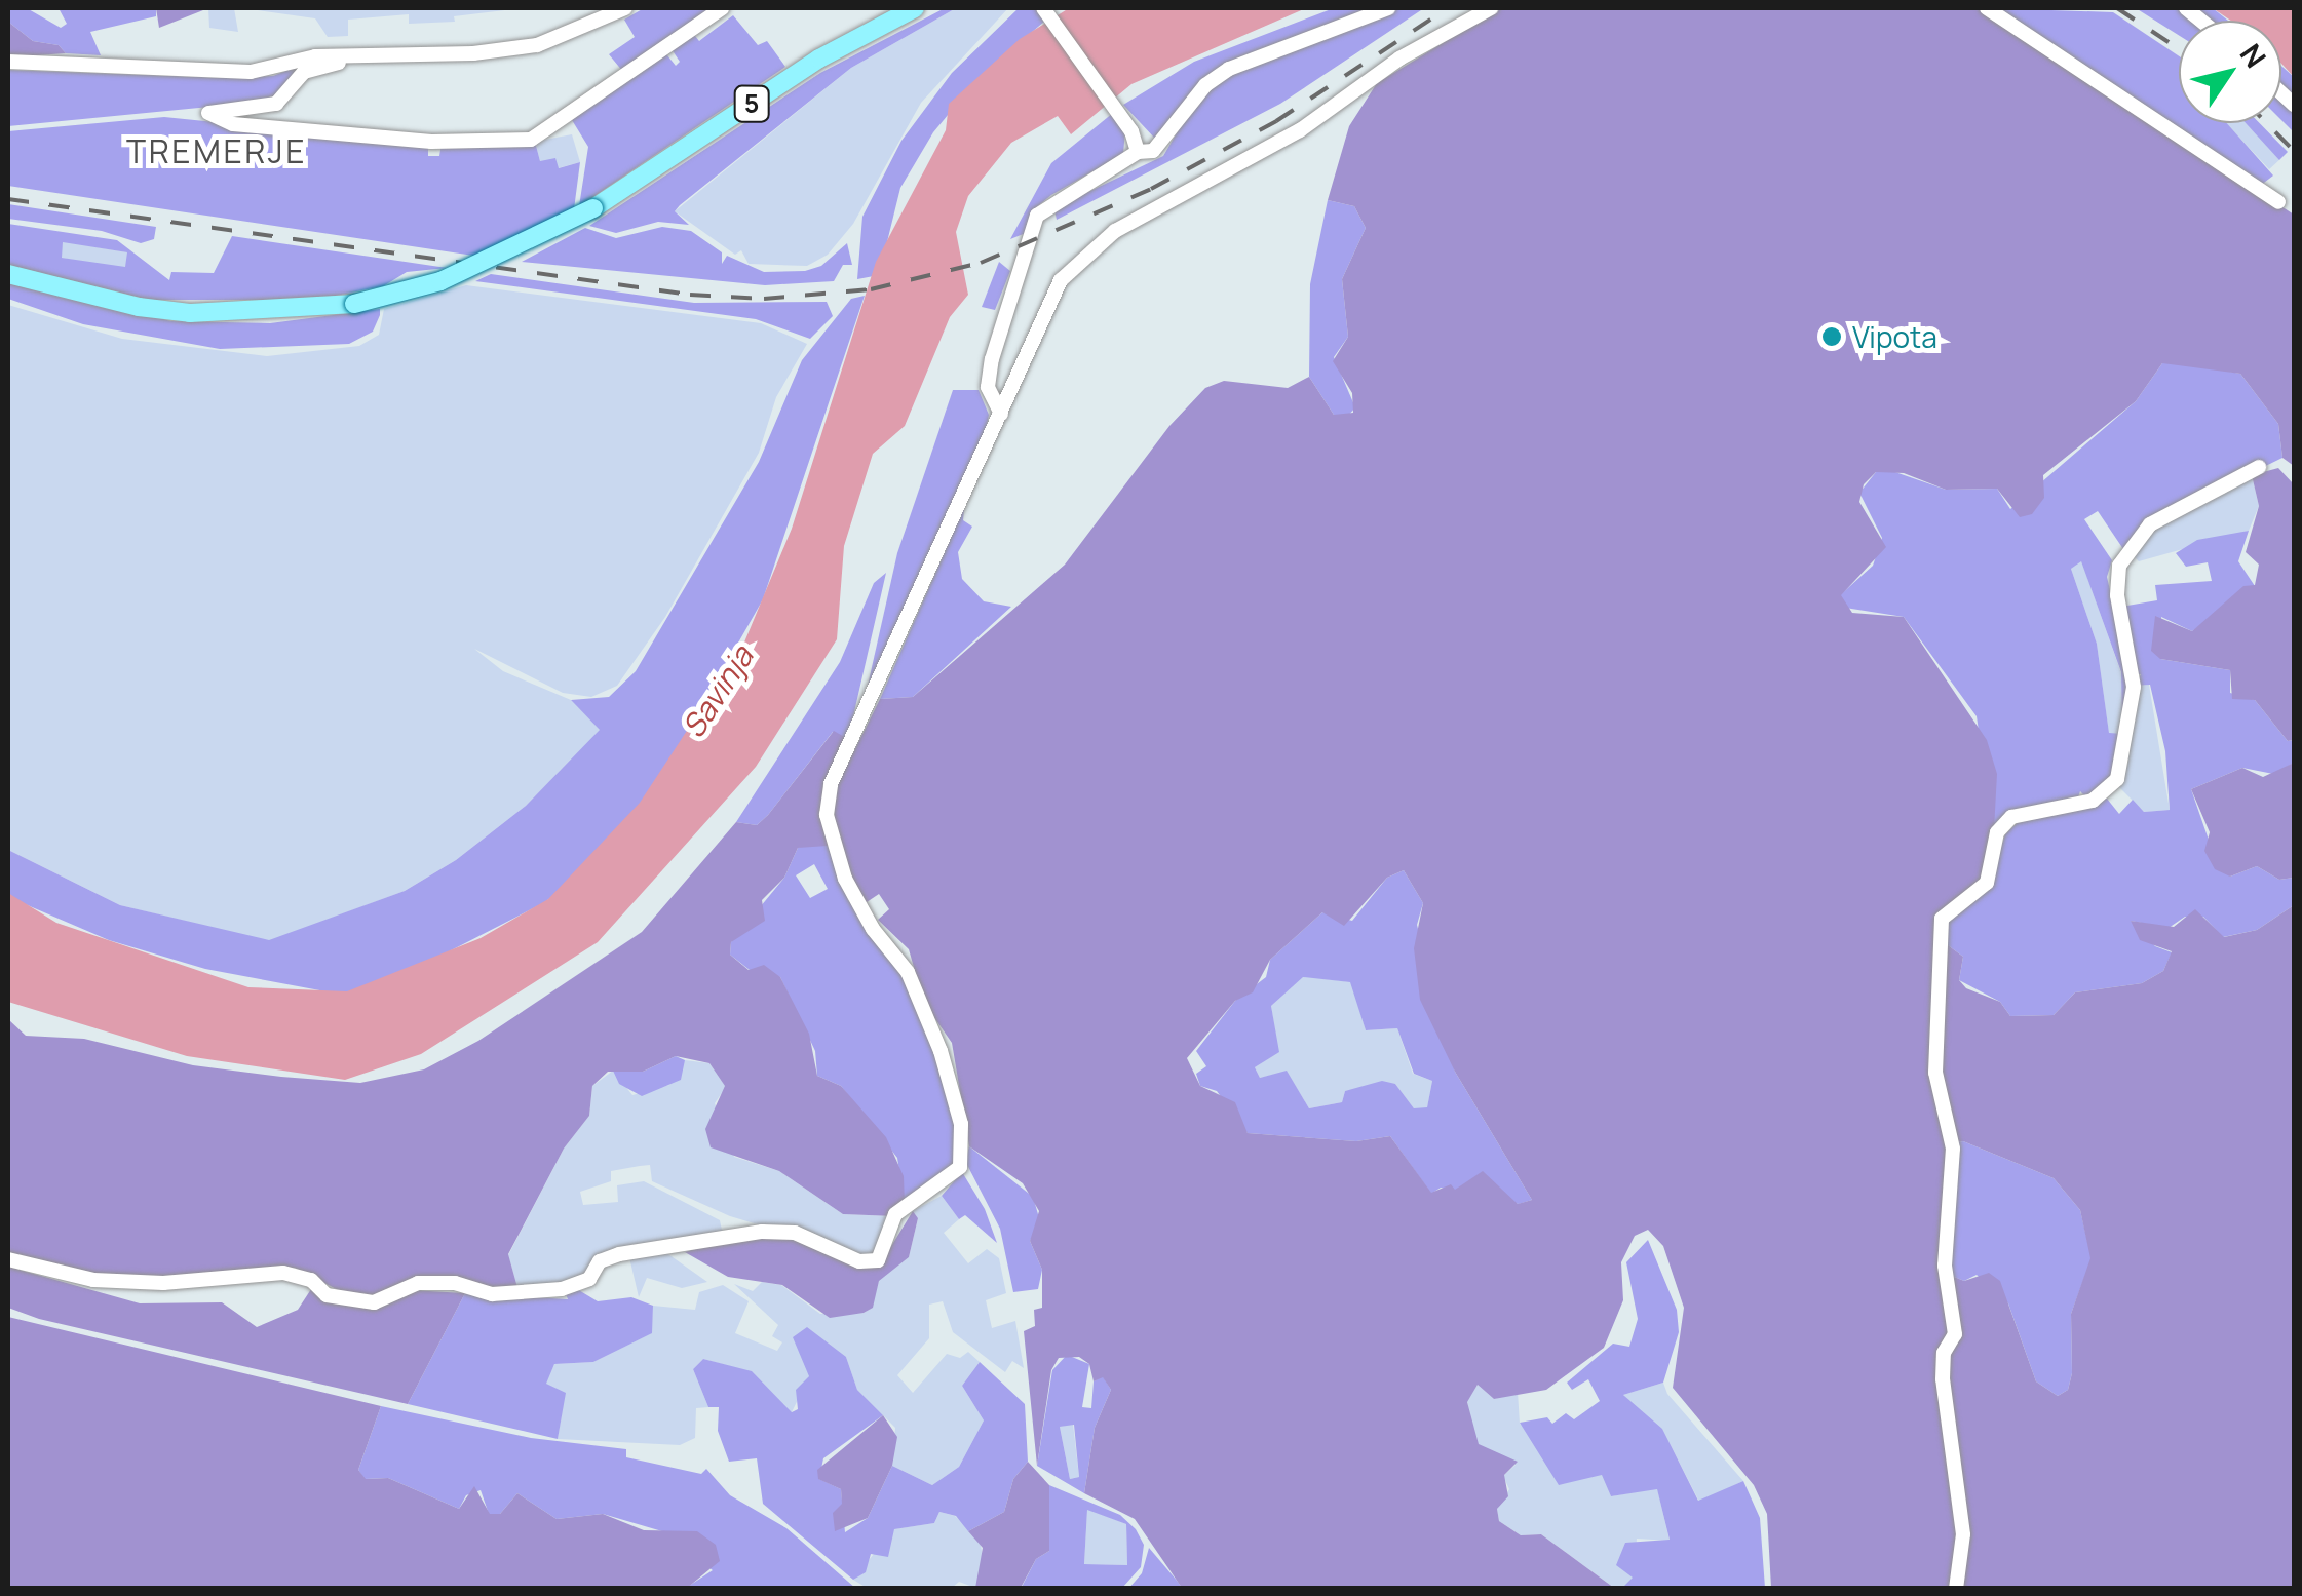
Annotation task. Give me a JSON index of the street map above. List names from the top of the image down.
{
  "streets": {
    "main road": ["5"]
  },
  "districts": ["TREMERJE"],
  "water": ["Savinja"],
  "places": ["Vipota"],
  "north": "top right"
}
